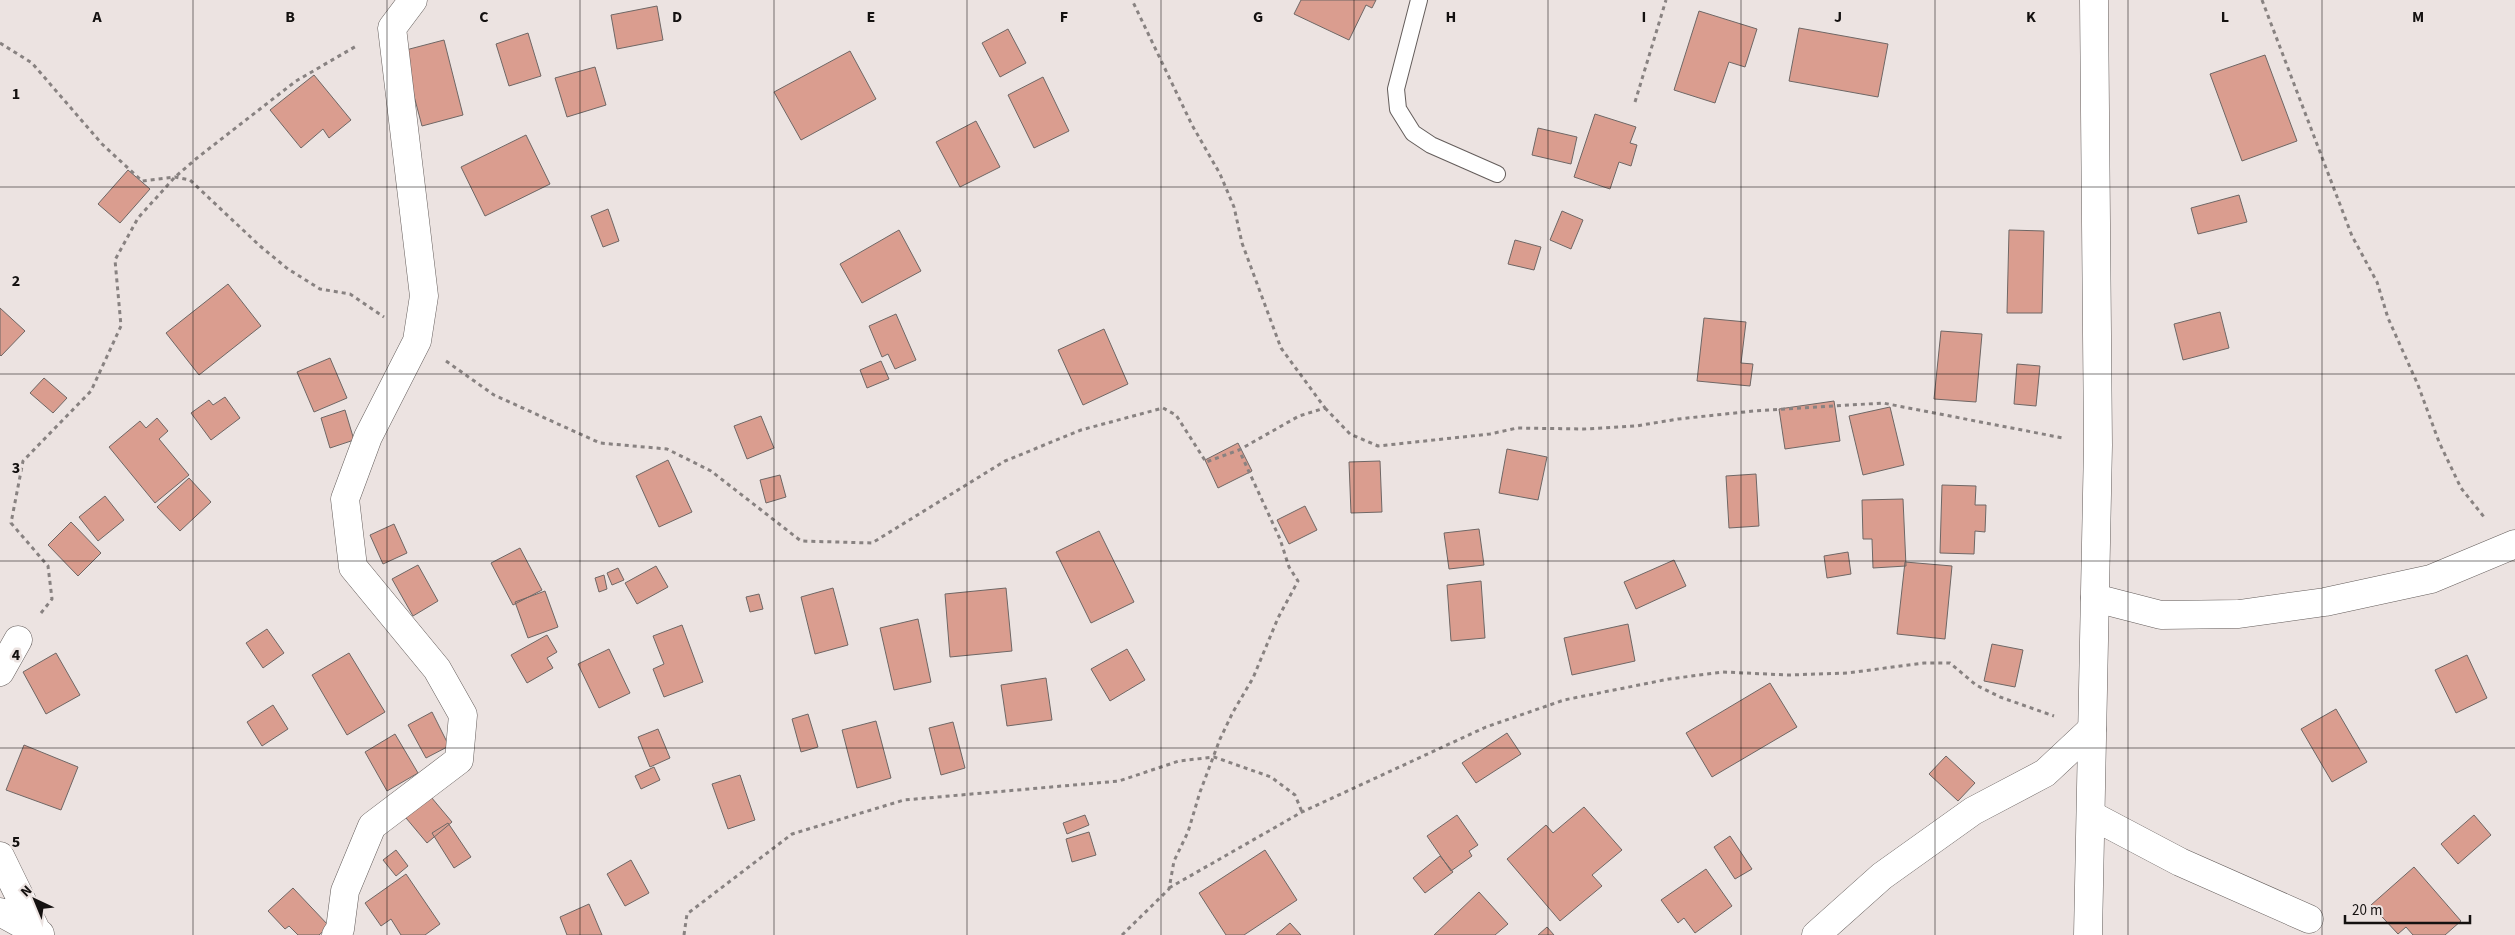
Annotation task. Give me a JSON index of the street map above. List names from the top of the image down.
{
  "scale_bar": "20 m",
  "north": "top left",
  "grid": {
    "columns": [
      "A",
      "B",
      "C",
      "D",
      "E",
      "F",
      "G",
      "H",
      "I",
      "J",
      "K",
      "L",
      "M"
    ],
    "rows": [
      "1",
      "2",
      "3",
      "4",
      "5"
    ]
  }
}
